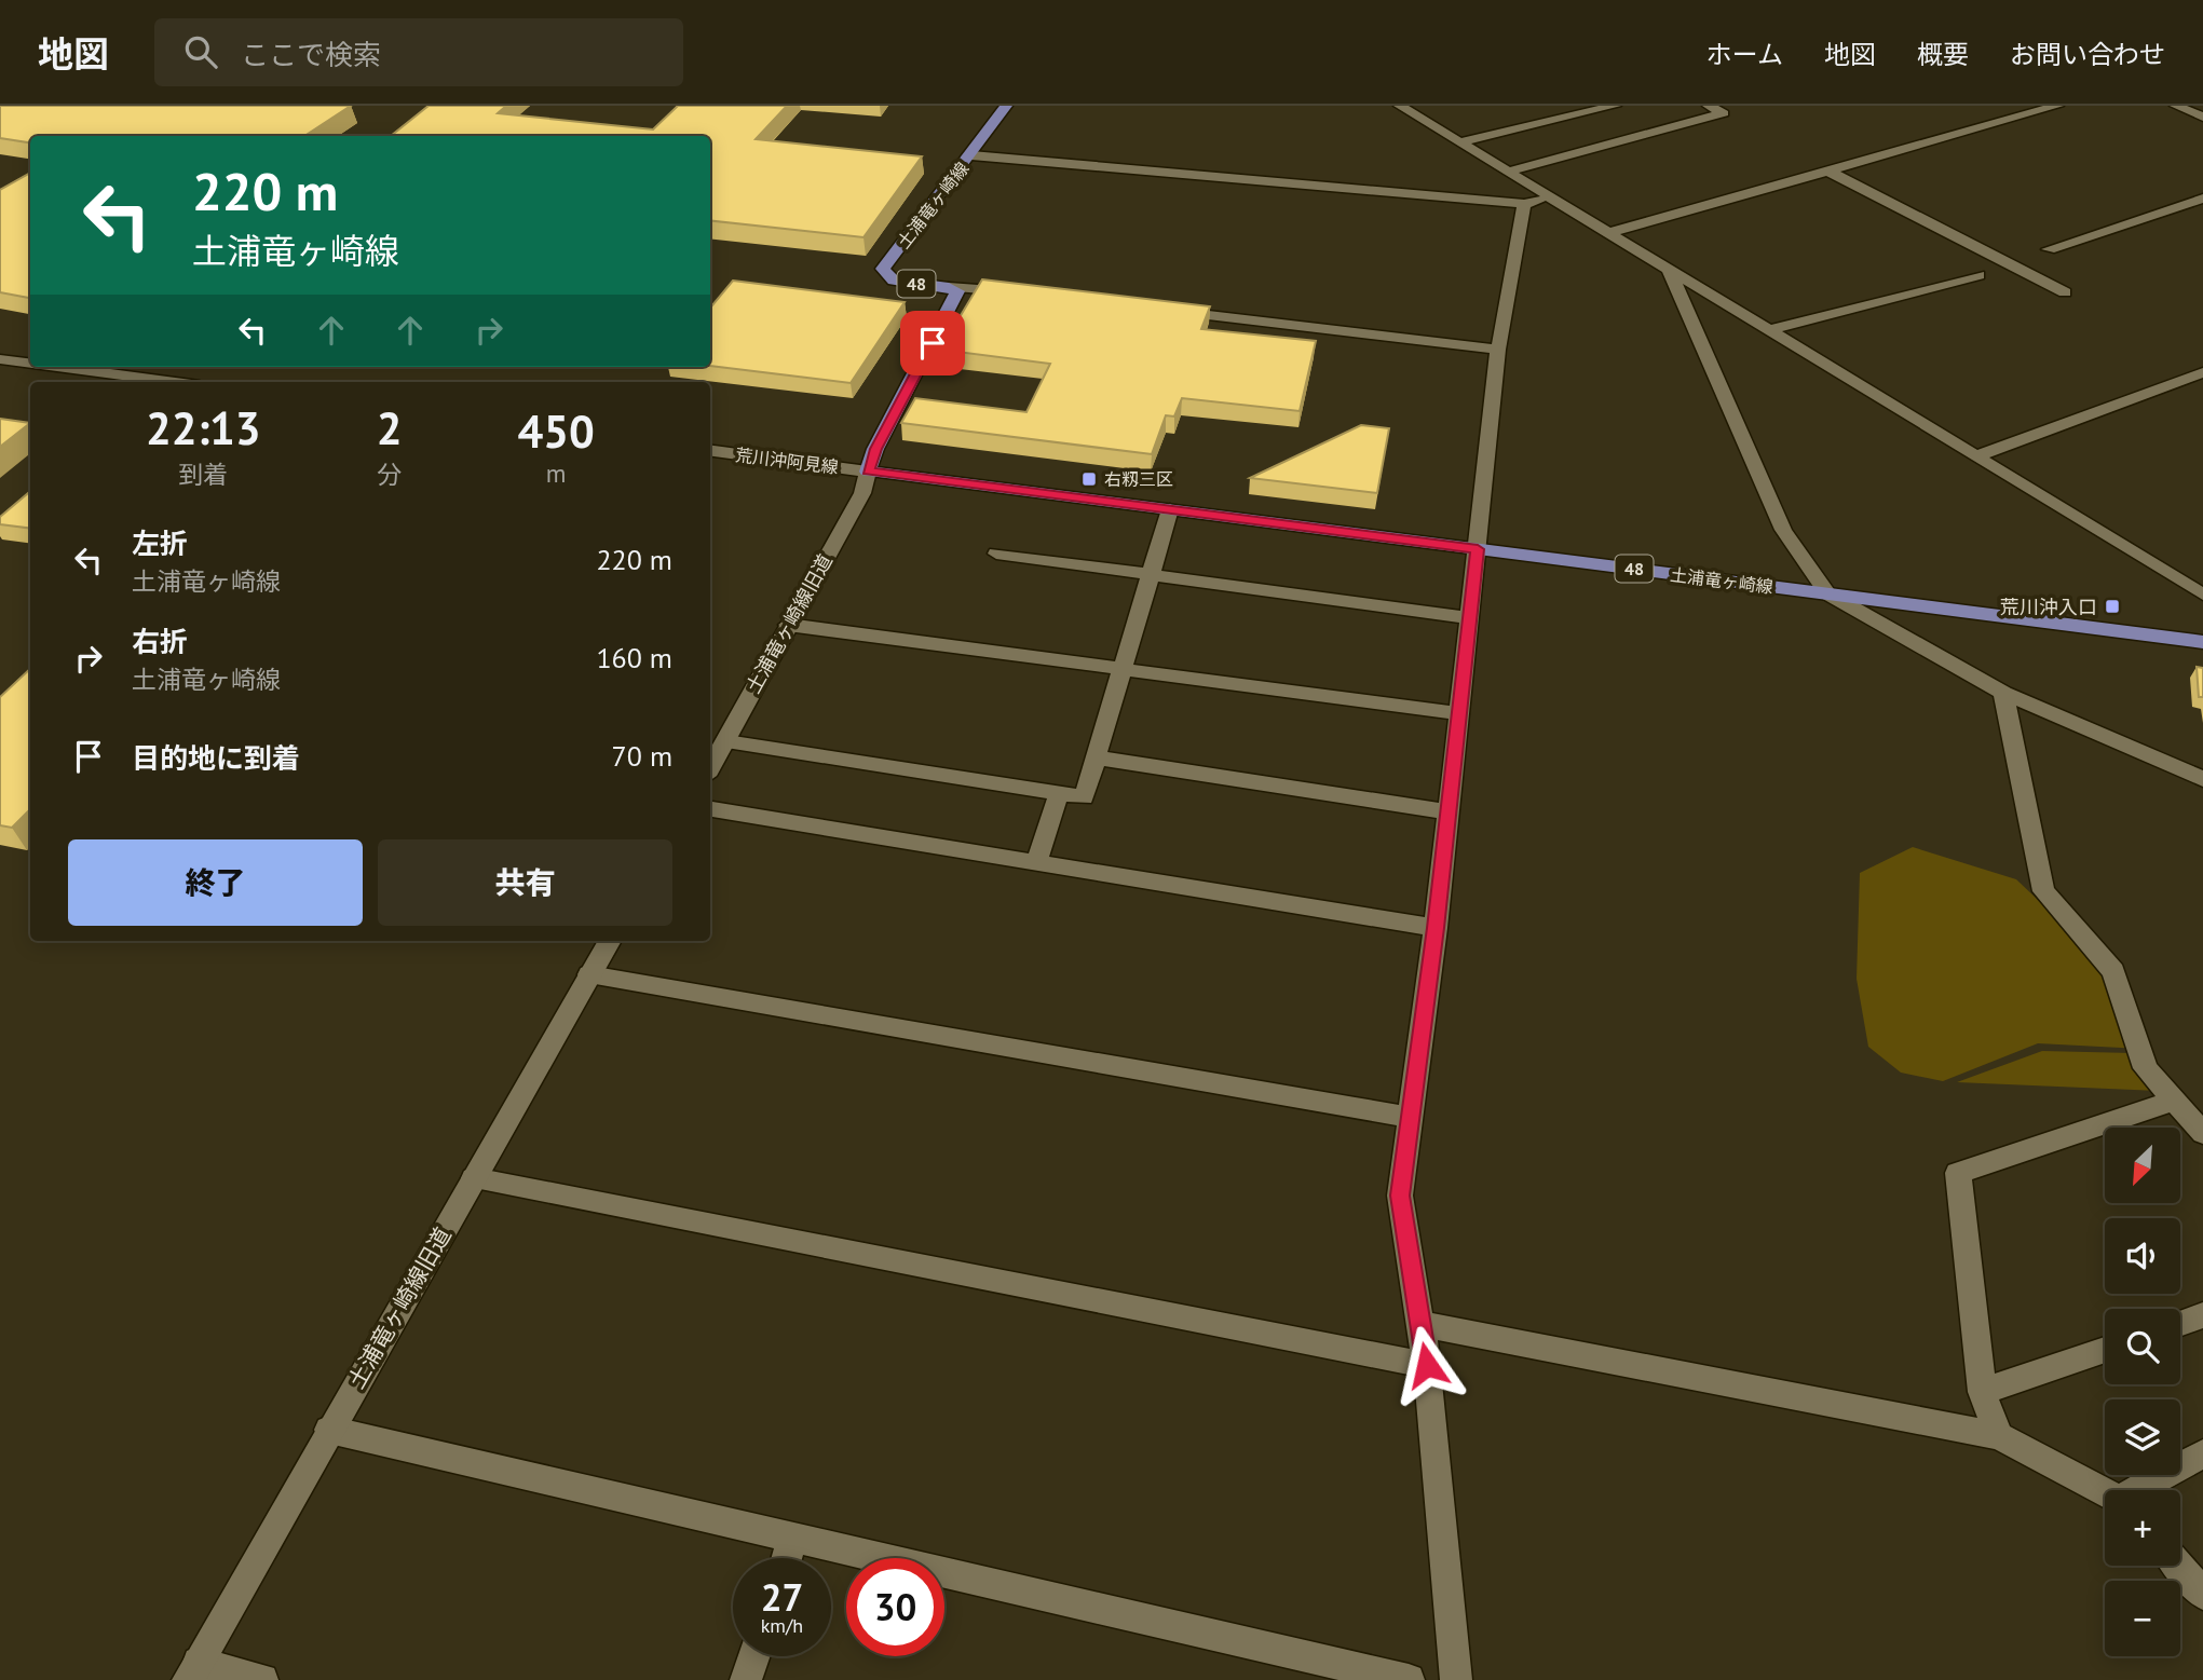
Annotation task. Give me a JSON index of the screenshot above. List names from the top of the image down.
{
  "streets": {
    "main road": ["土浦竜ヶ崎線", "48"],
    "street": ["荒川沖阿見線", "土浦竜ヶ崎線旧道"]
  },
  "crossings": [
    ["土浦竜ヶ崎線", "48"],
    ["土浦竜ヶ崎線", "荒川沖阿見線"],
    ["土浦竜ヶ崎線", "土浦竜ヶ崎線旧道"],
    ["48", "荒川沖阿見線"],
    ["48", "土浦竜ヶ崎線旧道"],
    ["荒川沖阿見線", "土浦竜ヶ崎線旧道"]
  ],
  "places": {
    "transit": ["右籾三区", "荒川沖入口"]
  },
  "north": "bottom left",
  "page": {
    "header": "地図",
    "search": "ここで検索",
    "nav": [
      "ホーム",
      "地図",
      "概要",
      "お問い合わせ"
    ],
    "turn": ["220 m", "土浦竜ヶ崎線"],
    "eta": [
      "22:13",
      "到着",
      "2",
      "分",
      "450",
      "m"
    ],
    "list": [
      {
        "name": "左折",
        "note": "土浦竜ヶ崎線",
        "value": "220 m"
      },
      {
        "name": "右折",
        "note": "土浦竜ヶ崎線",
        "value": "160 m"
      },
      {
        "name": "目的地に到着",
        "value": "70 m"
      }
    ],
    "buttons": ["終了", "共有"],
    "map_buttons": ["+", "−"],
    "speed": "27 km/h",
    "limit": "30"
  }
}
